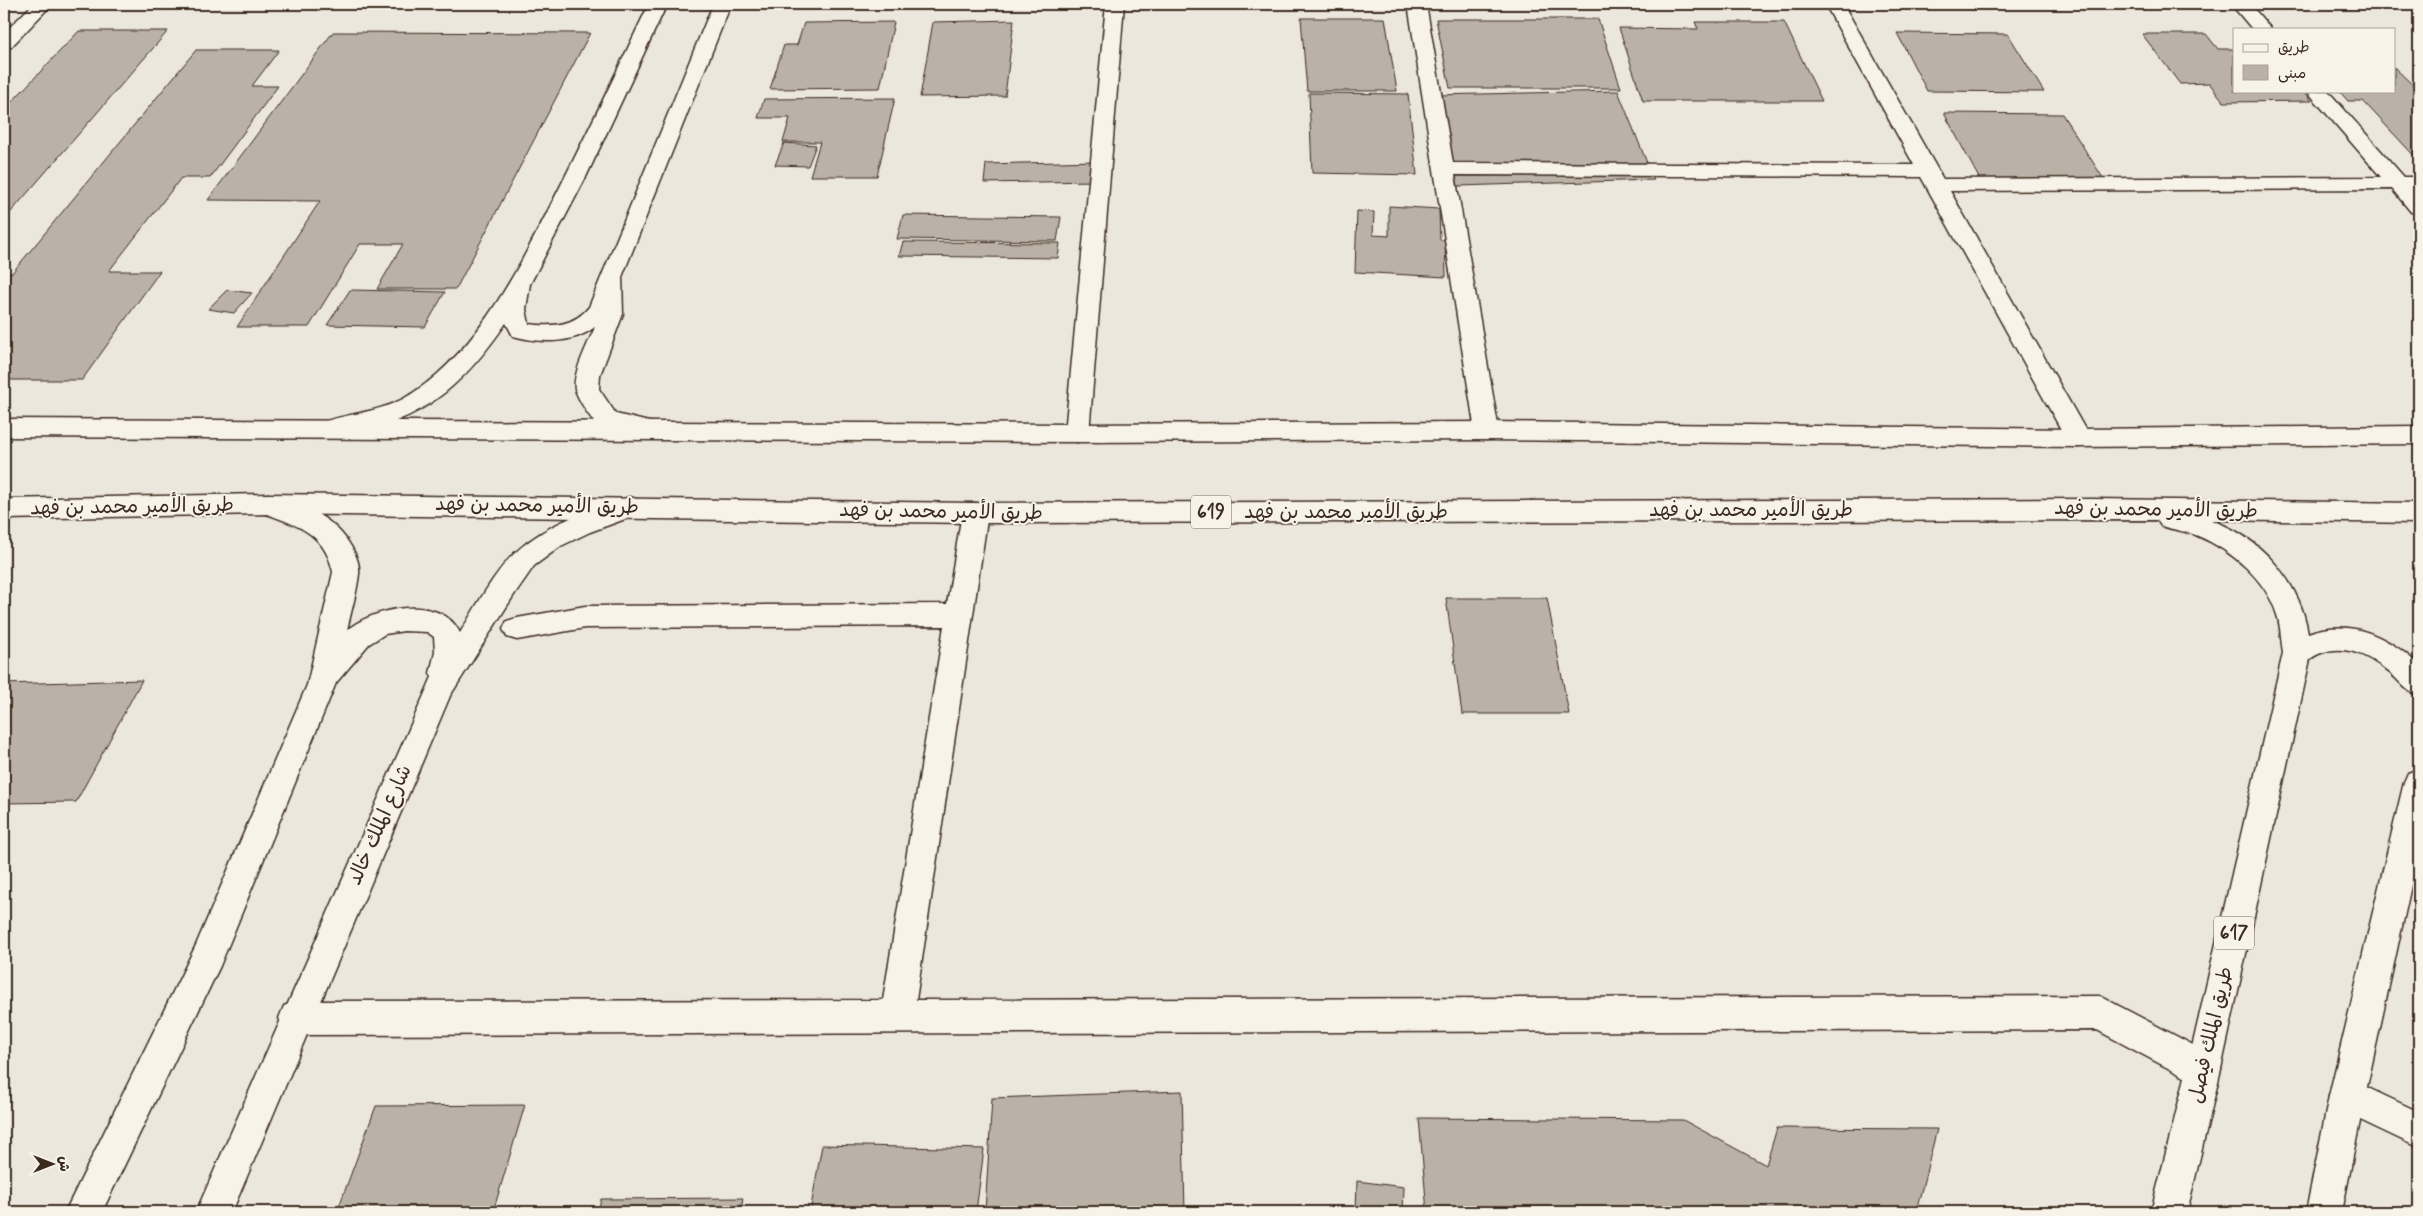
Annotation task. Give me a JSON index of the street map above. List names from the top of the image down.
{
  "streets": {
    "main road": [
      "طريق الأمير محمد بن فهد",
      "619",
      "شارع الملك خالد",
      "617",
      "طريق الملك فيصل"
    ]
  },
  "crossings": [
    ["طريق الأمير محمد بن فهد", "شارع الملك خالد"]
  ],
  "legend": ["طريق", "مبنى"],
  "north": "right"
}
